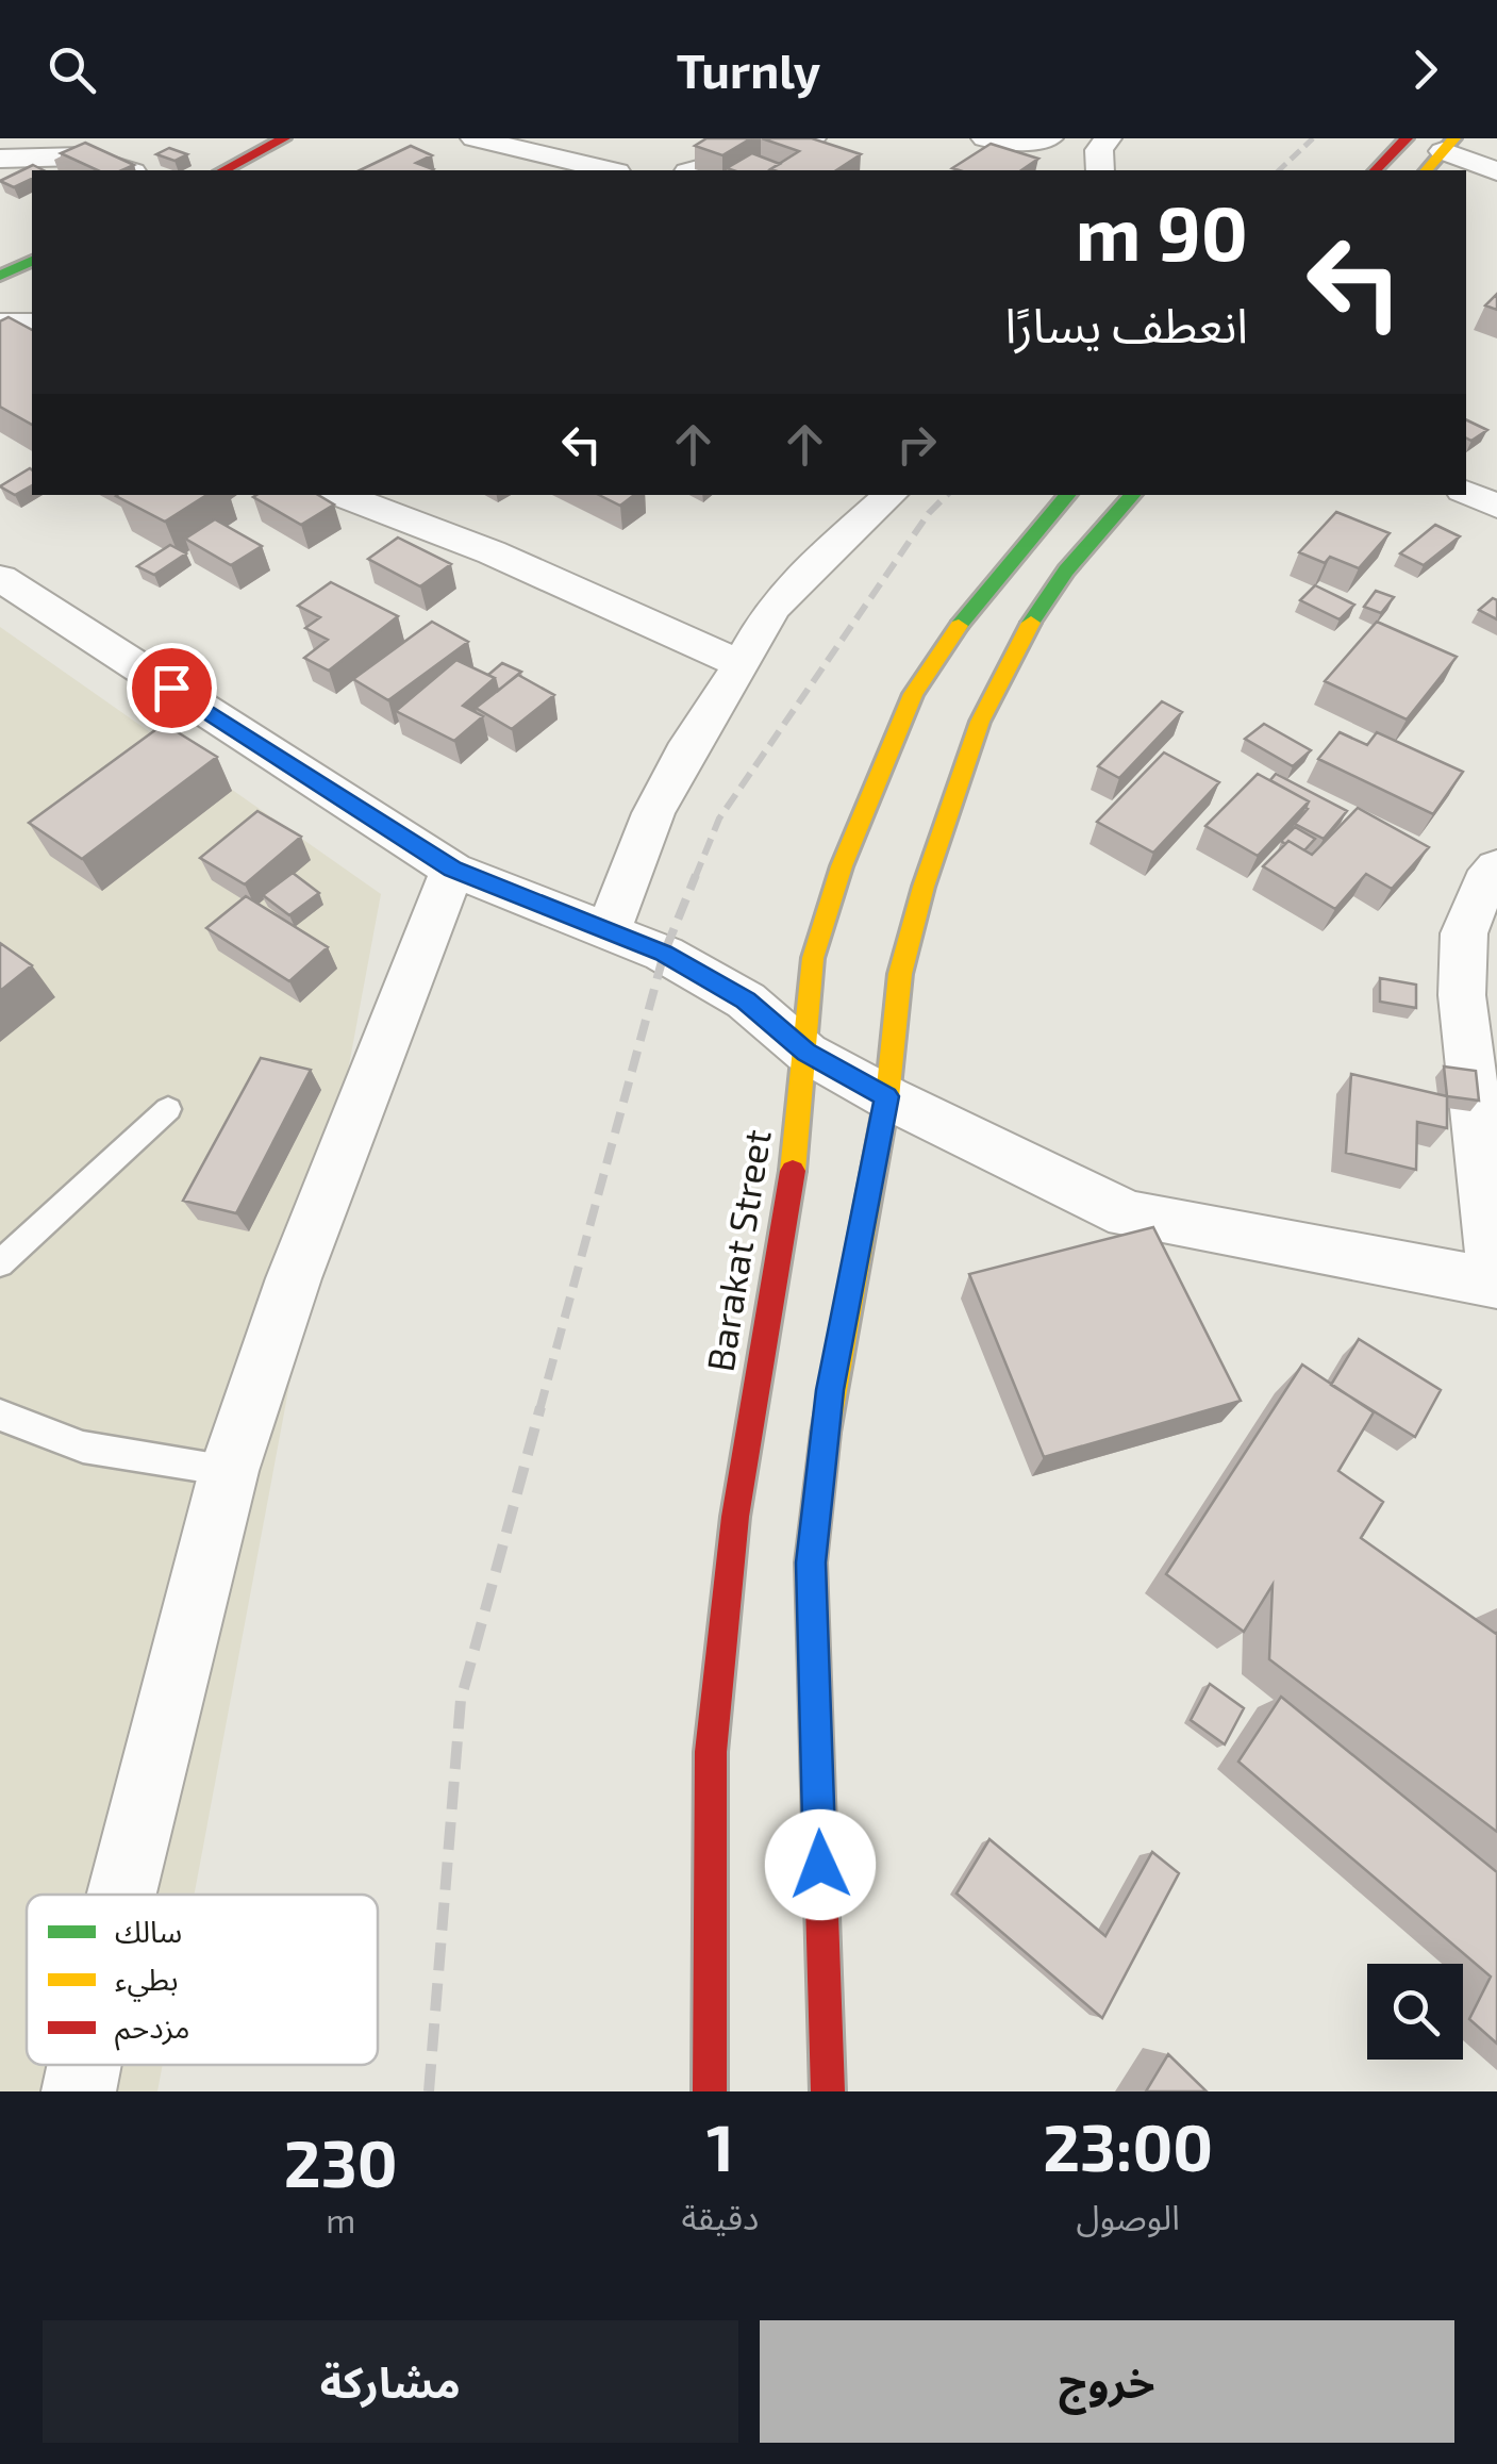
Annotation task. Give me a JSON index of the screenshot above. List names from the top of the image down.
{
  "streets": {
    "main road": ["Barakat Street"]
  },
  "legend": ["سالك", "بطيء", "مزدحم"],
  "page": {
    "header": "Turnly",
    "turn": ["90 m", "انعطف يسارًا"],
    "eta": [
      "23:00",
      "الوصول",
      "1",
      "دقيقة",
      "230",
      "m"
    ],
    "buttons": ["خروج", "مشاركة"]
  }
}
